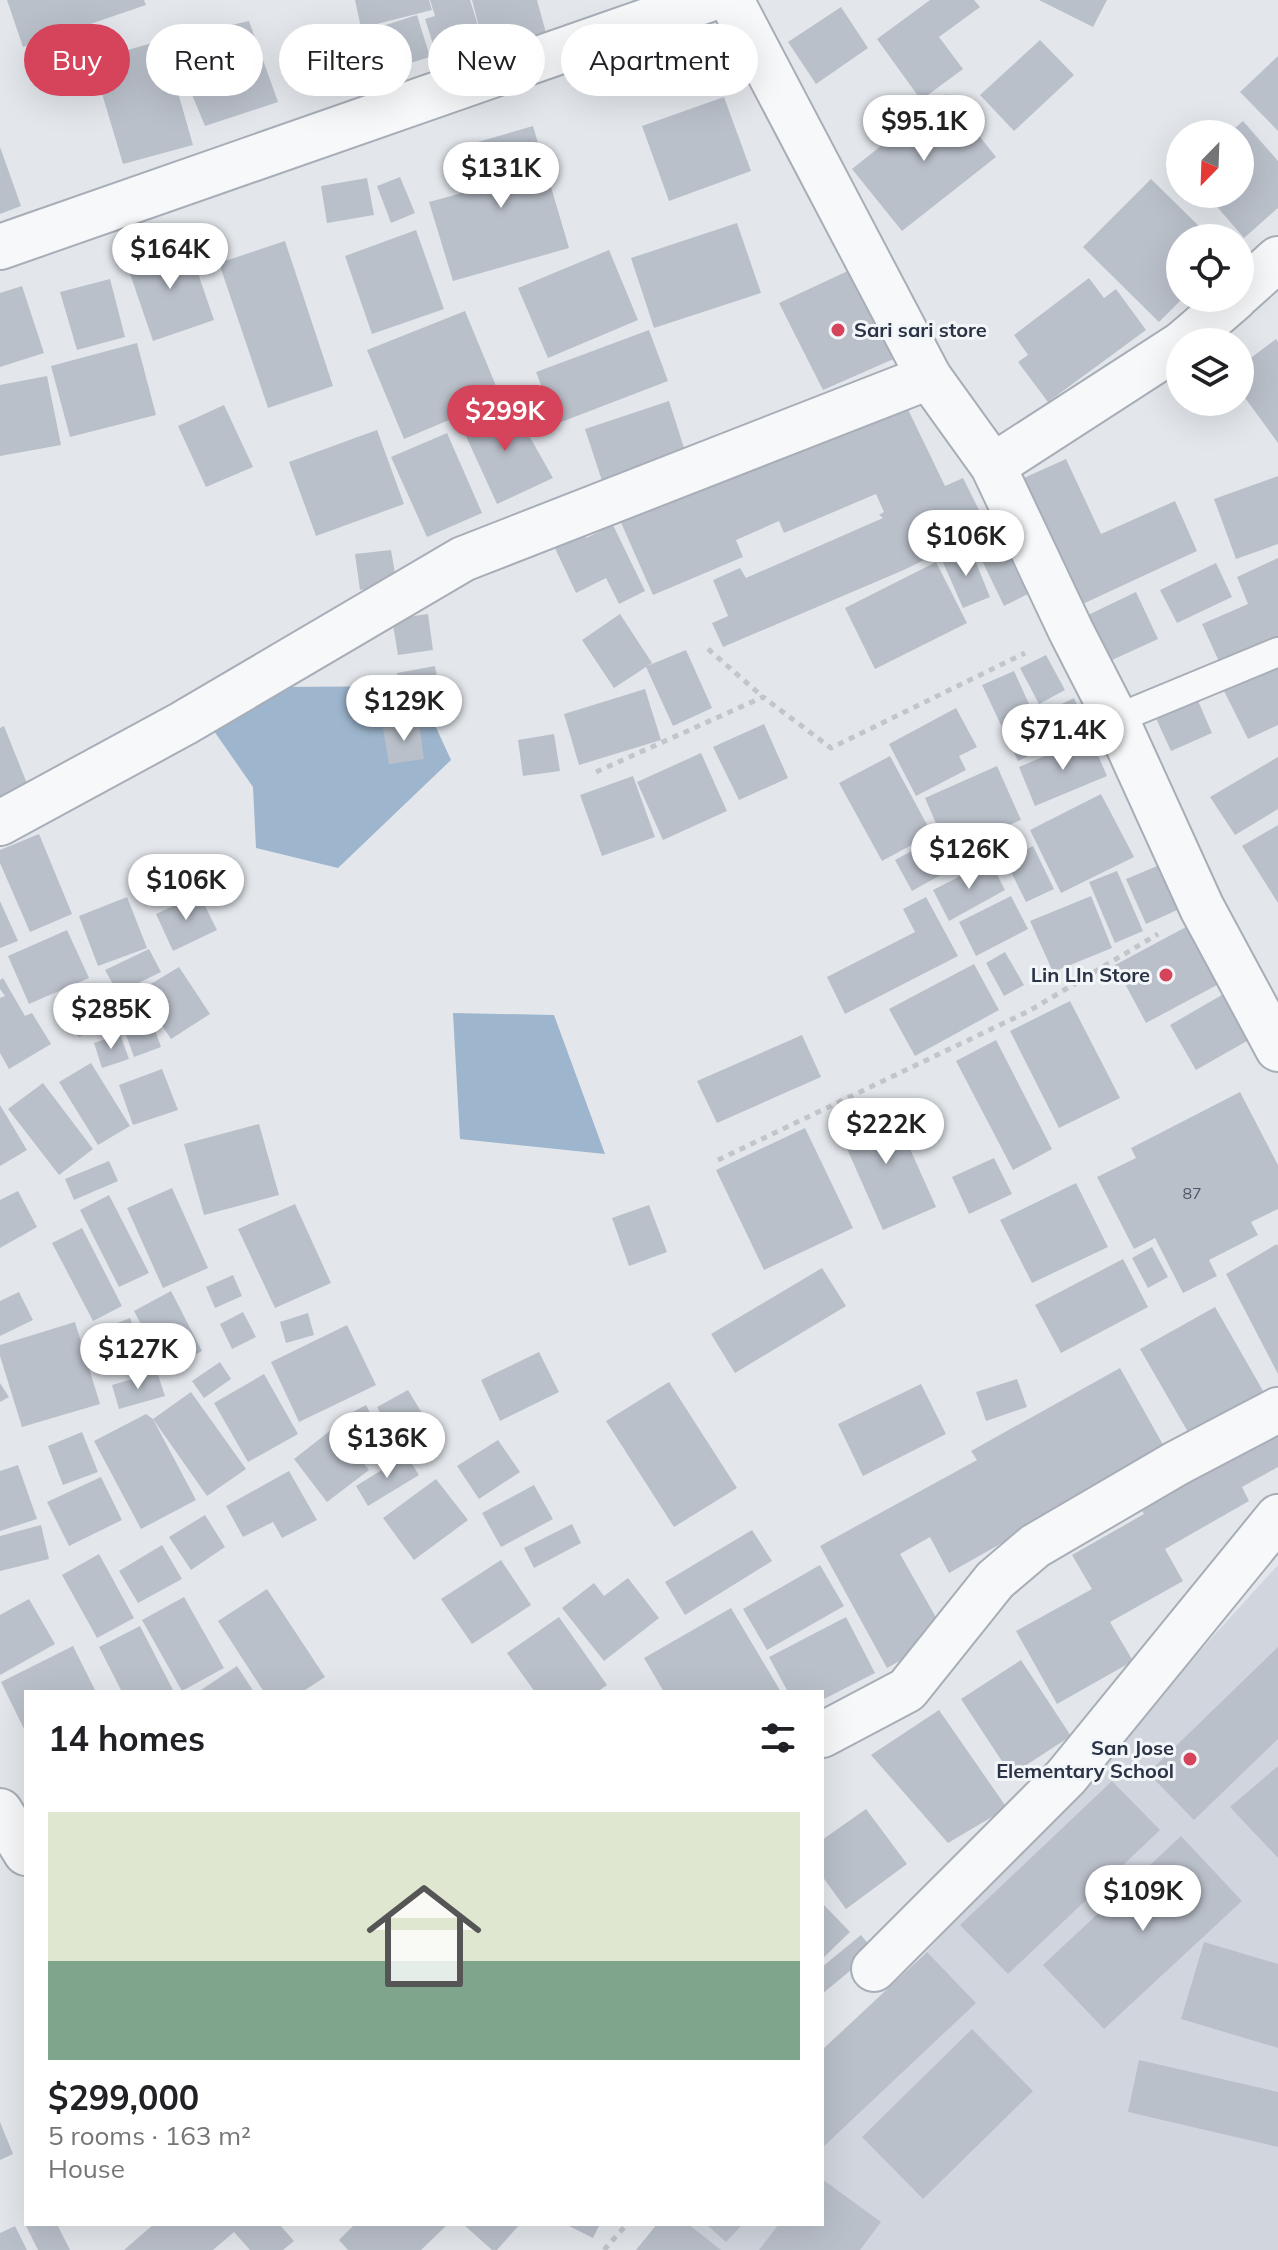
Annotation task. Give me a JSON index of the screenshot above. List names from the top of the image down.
{
  "places": ["Sari sari store", "Lin LIn Store", "San Jose Elementary School"],
  "house_numbers": ["87"],
  "north": "bottom left",
  "page": {
    "chip": [
      "Buy",
      "Rent",
      "Filters",
      "New",
      "Apartment"
    ],
    "price": [
      "$95.1K",
      "$131K",
      "$164K",
      "$299K",
      "$106K",
      "$129K",
      "$71.4K",
      "$126K",
      "$106K",
      "$285K",
      "$222K",
      "$127K",
      "$136K",
      "$109K"
    ],
    "heading": "14 homes",
    "list": [
      {
        "name": "$299,000",
        "note": "5 rooms · 163 m² · House"
      }
    ]
  }
}
